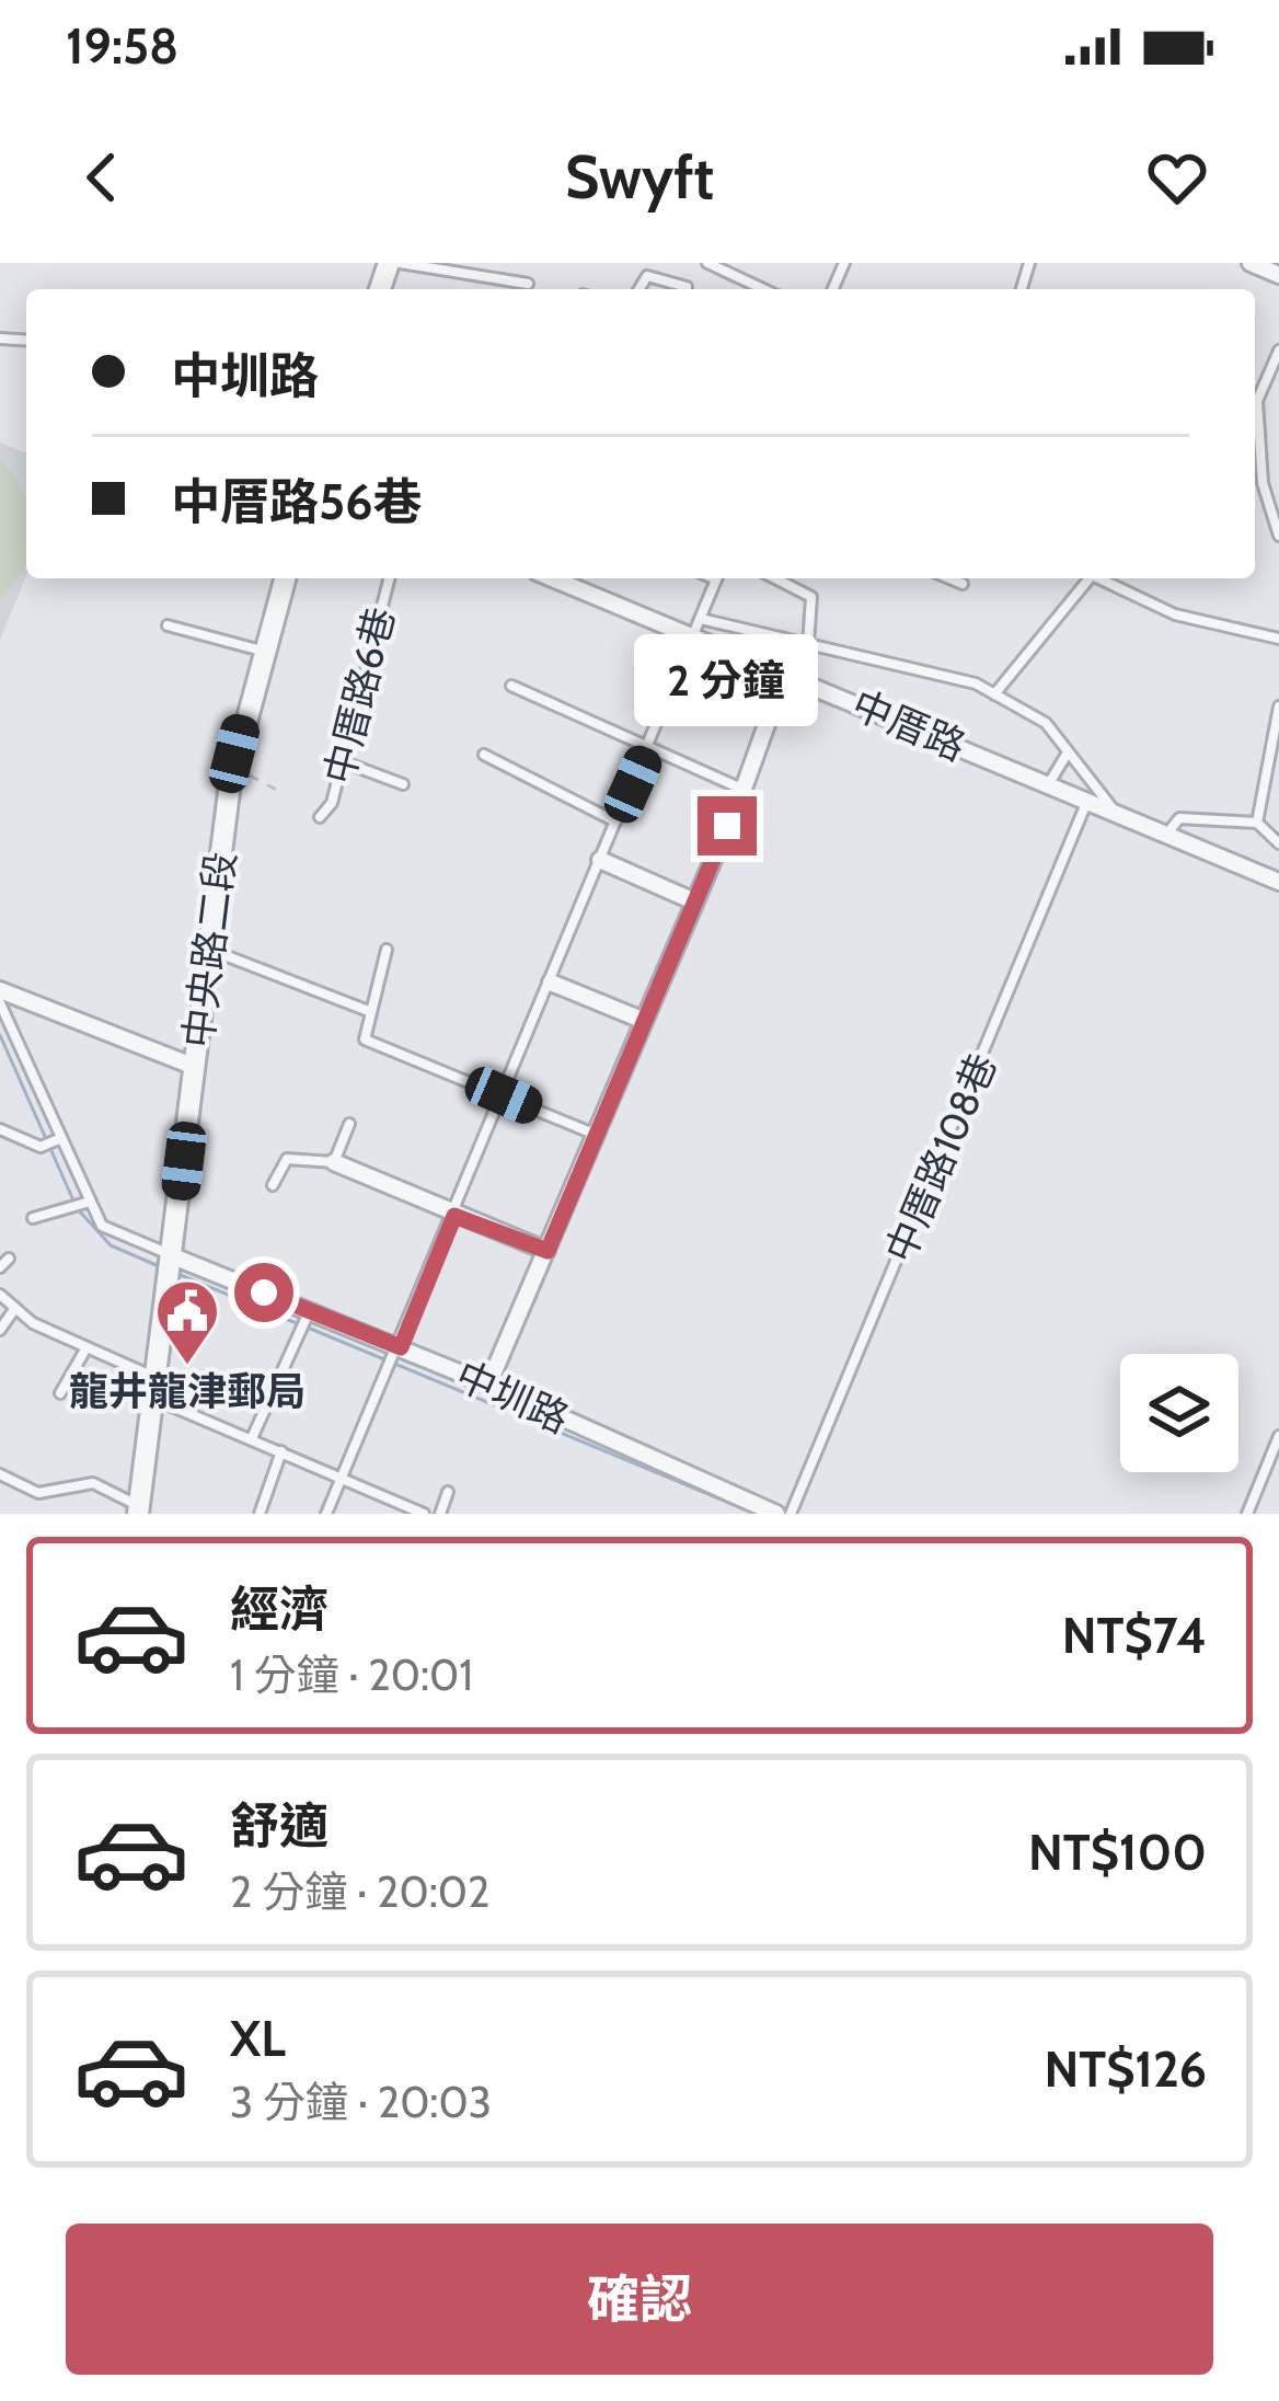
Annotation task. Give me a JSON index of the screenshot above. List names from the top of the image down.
{
  "streets": {
    "street": ["中厝路", "中央路二段", "中圳路"],
    "lane": ["中厝路6巷", "中厝路108巷"]
  },
  "crossings": [
    ["中厝路", "中厝路108巷"],
    ["中央路二段", "中圳路"]
  ],
  "places": {
    "public building": ["龍井龍津郵局"]
  },
  "page": {
    "status": "19:58",
    "header": "Swyft",
    "banner": ["中圳路", "中厝路56巷"],
    "bubble": "2 分鐘",
    "list": [
      {
        "name": "經濟",
        "note": "1 分鐘 · 20:01",
        "value": "NT$74"
      },
      {
        "name": "舒適",
        "note": "2 分鐘 · 20:02",
        "value": "NT$100"
      },
      {
        "name": "XL",
        "note": "3 分鐘 · 20:03",
        "value": "NT$126"
      }
    ],
    "buttons": "確認"
  }
}
